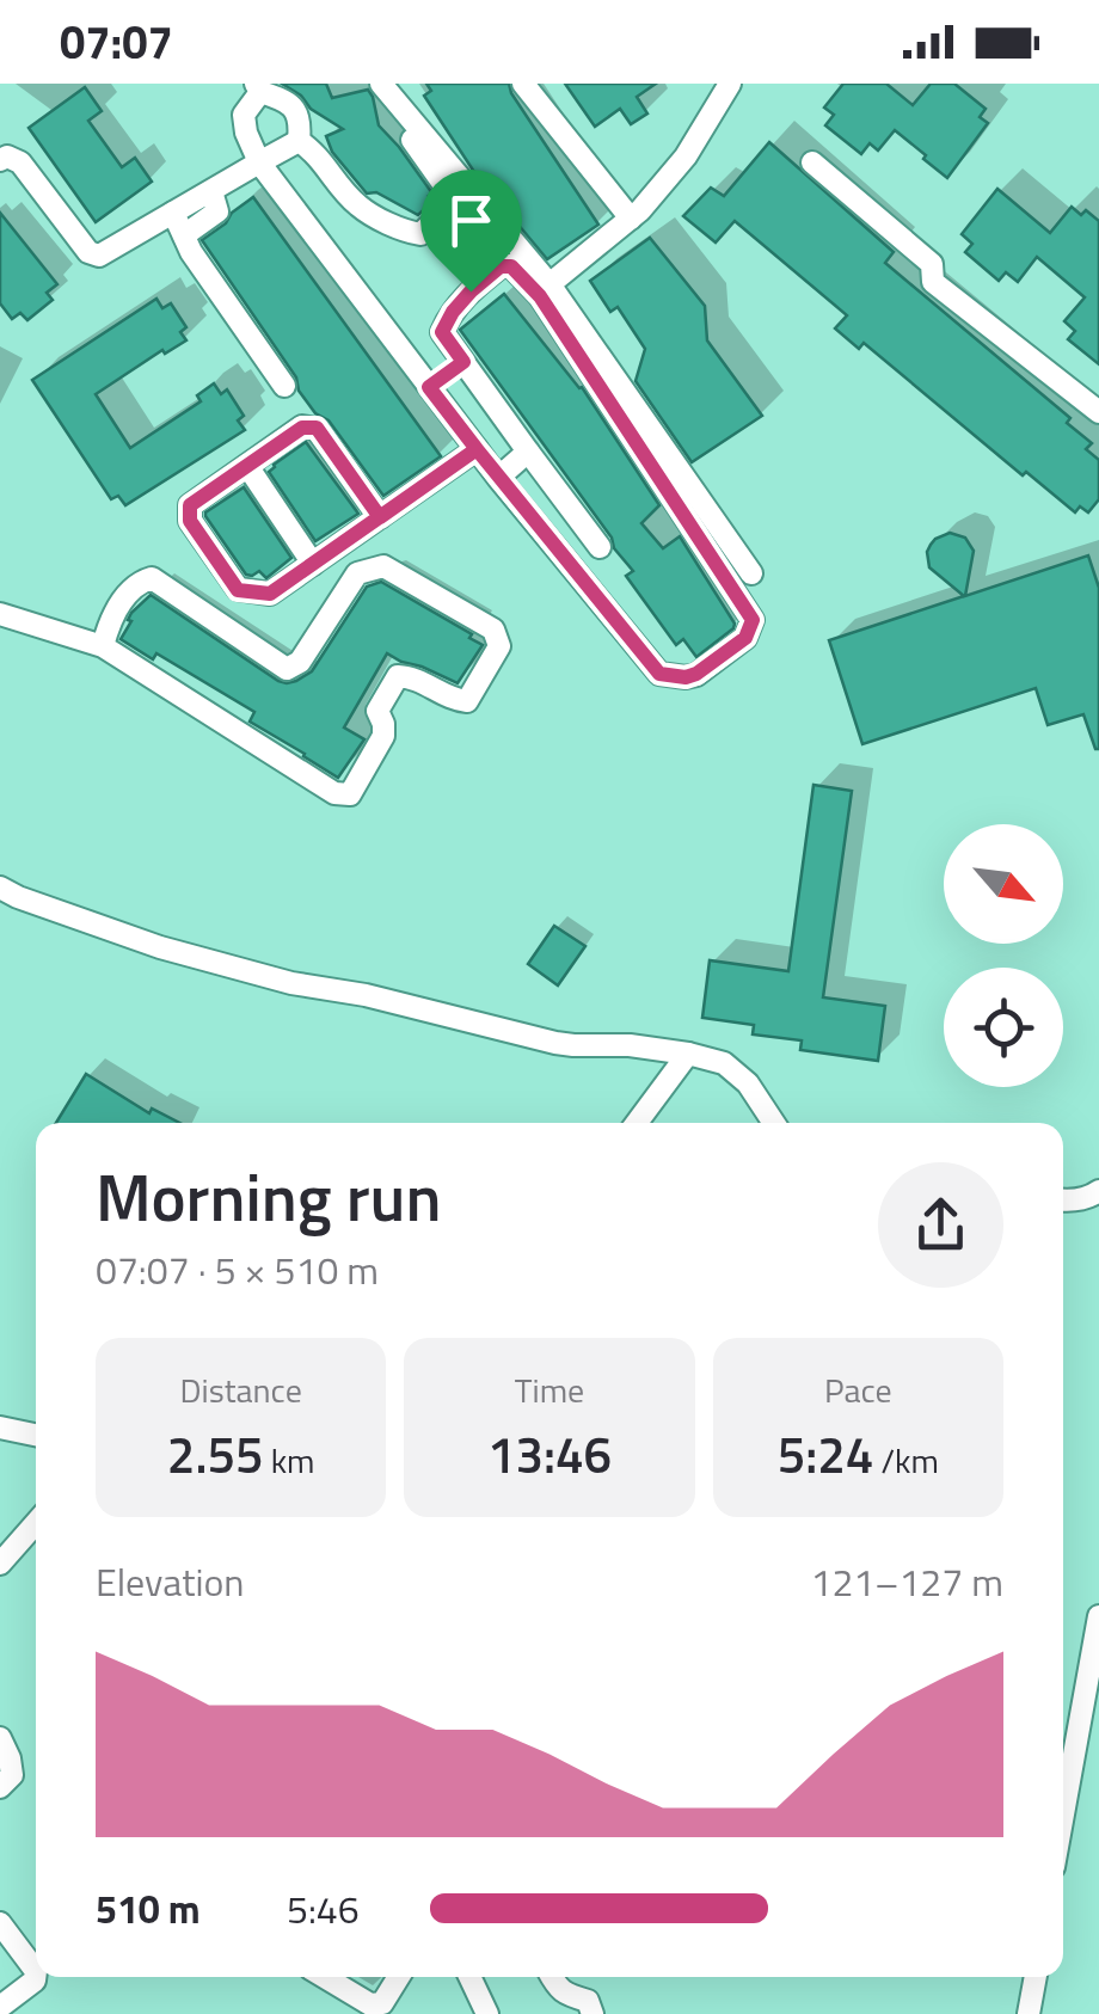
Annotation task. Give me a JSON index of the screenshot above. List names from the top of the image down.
{
  "north": "bottom right",
  "page": {
    "status": "07:07",
    "heading": ["Morning run", "07:07 · 5 × 510 m"],
    "stats": [
      ["Distance", "2.55 km"],
      ["Time", "13:46"],
      ["Pace", "5:24 /km"]
    ],
    "chart": ["Elevation", "121–127 m"],
    "list": [
      {
        "name": "510 m",
        "note": "5:46"
      }
    ]
  }
}
